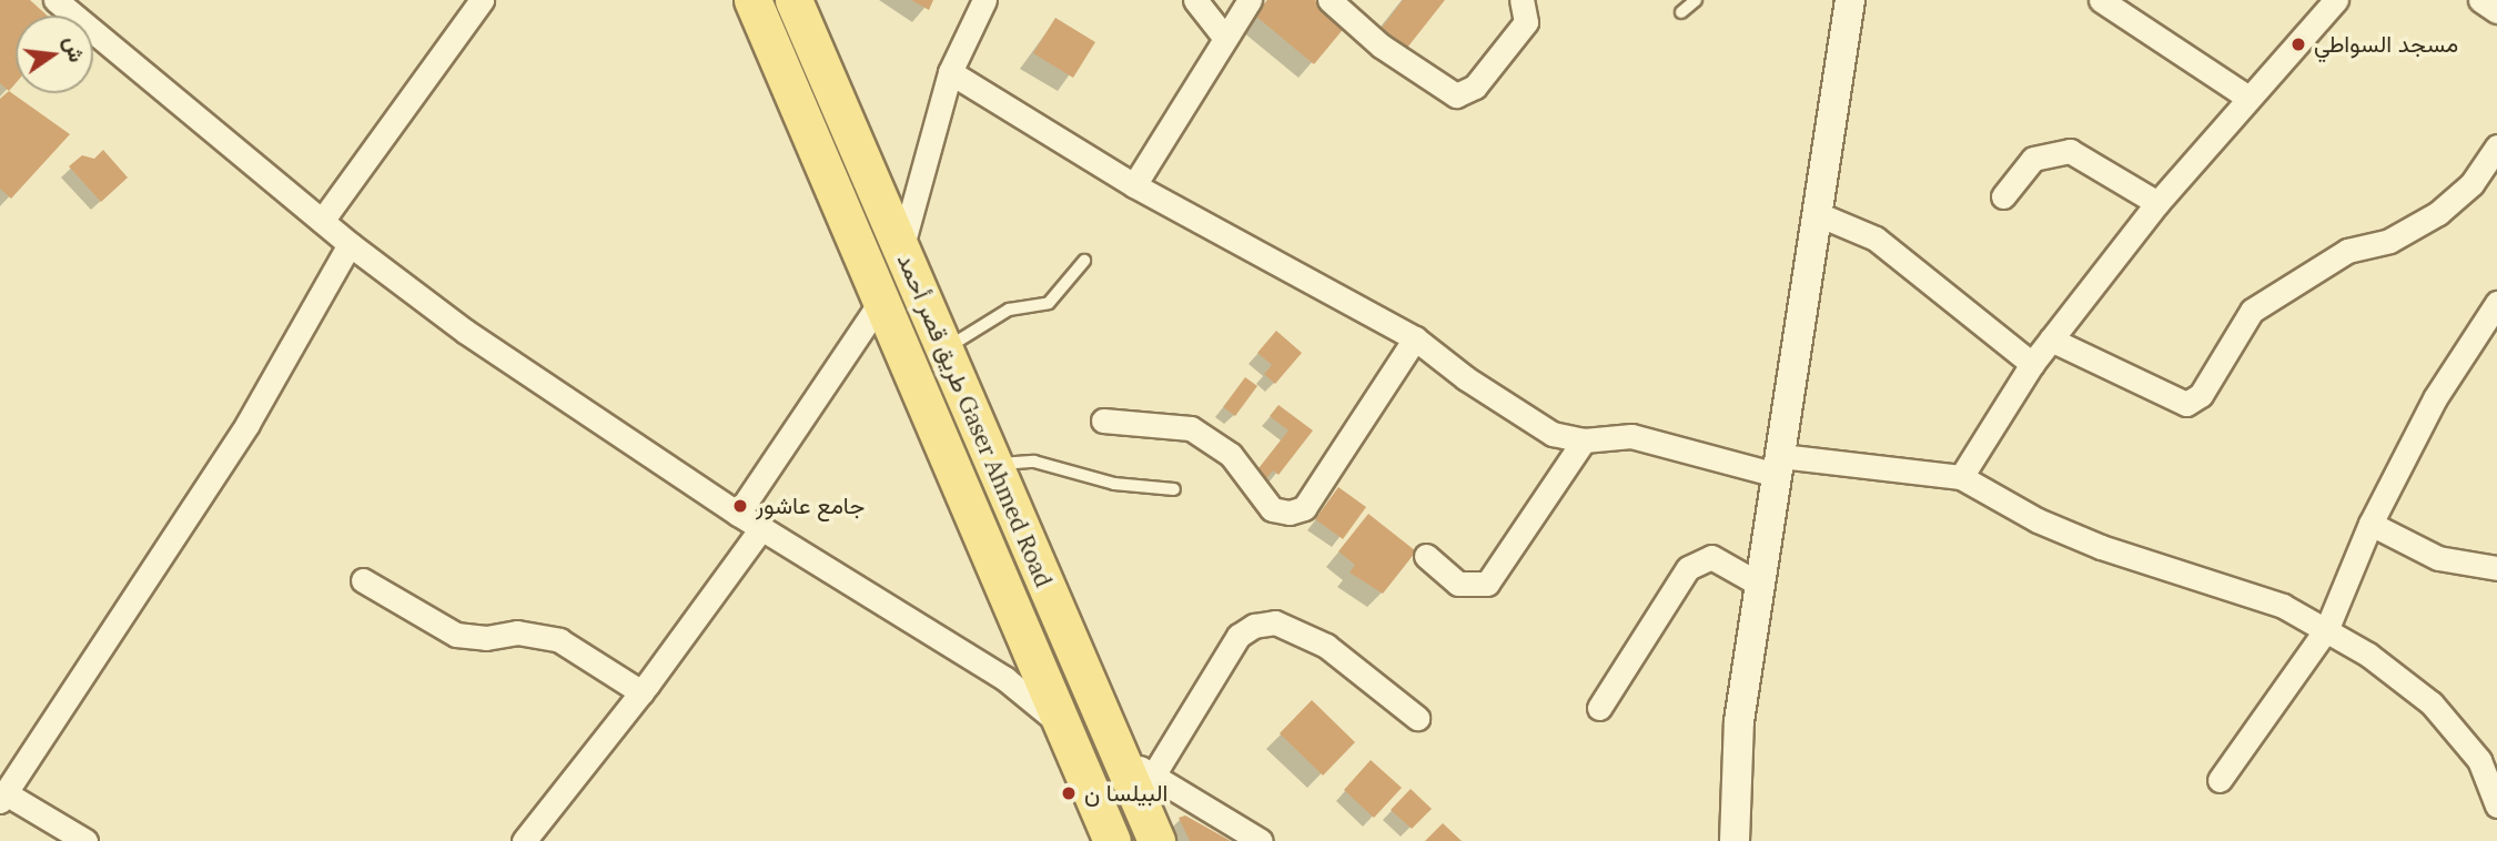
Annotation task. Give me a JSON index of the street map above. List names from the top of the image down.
{
  "streets": {
    "main road": ["طريق قصر أحمد Gaser Ahmed Road"]
  },
  "places": ["مسجد السواطي", "جامع عاشور", "البيلسا ن"],
  "north": "right"
}
